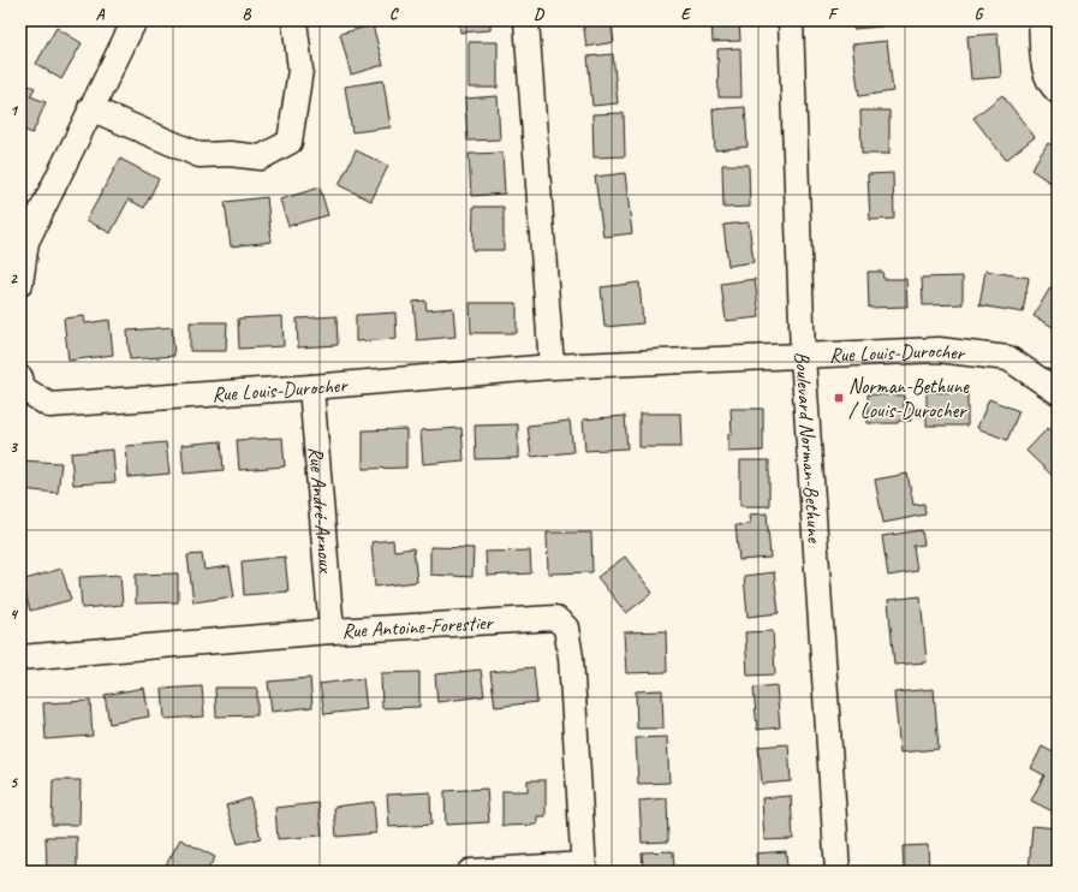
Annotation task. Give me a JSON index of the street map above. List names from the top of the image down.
{
  "streets": {
    "street": [
      "Rue Louis-Durocher",
      "Boulevard Norman-Bethune",
      "Rue André-Arnoux",
      "Rue Antoine-Forestier"
    ]
  },
  "crossings": [
    ["Rue Louis-Durocher", "Boulevard Norman-Bethune"],
    ["Rue Louis-Durocher", "Rue André-Arnoux"],
    ["Rue André-Arnoux", "Rue Antoine-Forestier"]
  ],
  "places": {
    "transit": ["Norman-Bethune / Louis-Durocher"]
  },
  "grid": {
    "columns": [
      "A",
      "B",
      "C",
      "D",
      "E",
      "F",
      "G"
    ],
    "rows": [
      "1",
      "2",
      "3",
      "4",
      "5"
    ]
  }
}
